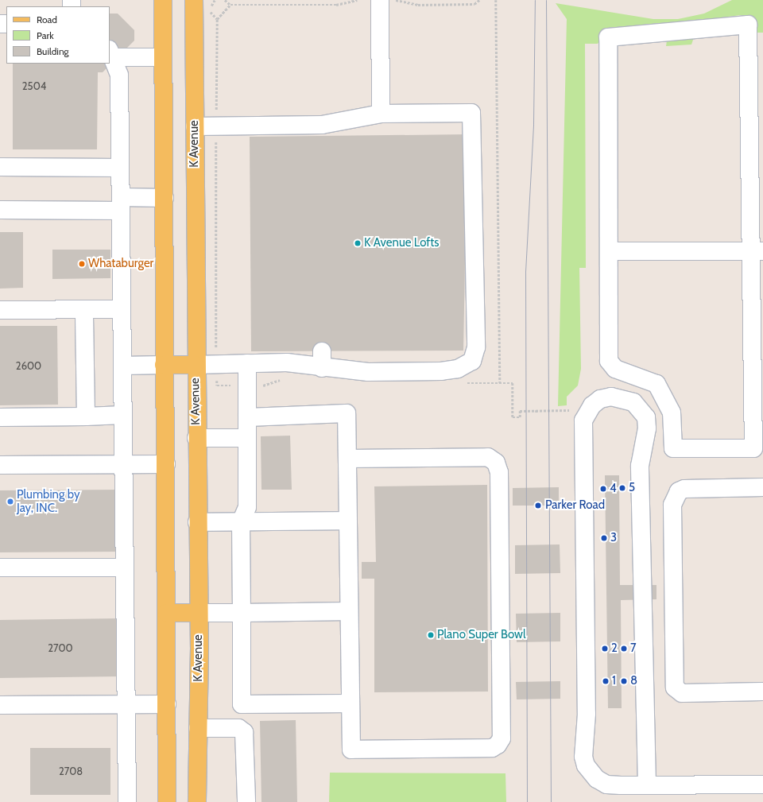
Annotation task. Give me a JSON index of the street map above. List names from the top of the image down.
{
  "streets": {
    "main road": ["K Avenue"]
  },
  "places": [
    "K Avenue Lofts",
    "Whataburger",
    "5",
    "4",
    "Plumbing by Jay, INC.",
    "Parker Road",
    "3",
    "Plano Super Bowl",
    "2",
    "7",
    "1",
    "8"
  ],
  "house_numbers": [
    "2504",
    "2600",
    "2700",
    "2708"
  ],
  "legend": ["Road", "Park", "Building"]
}
